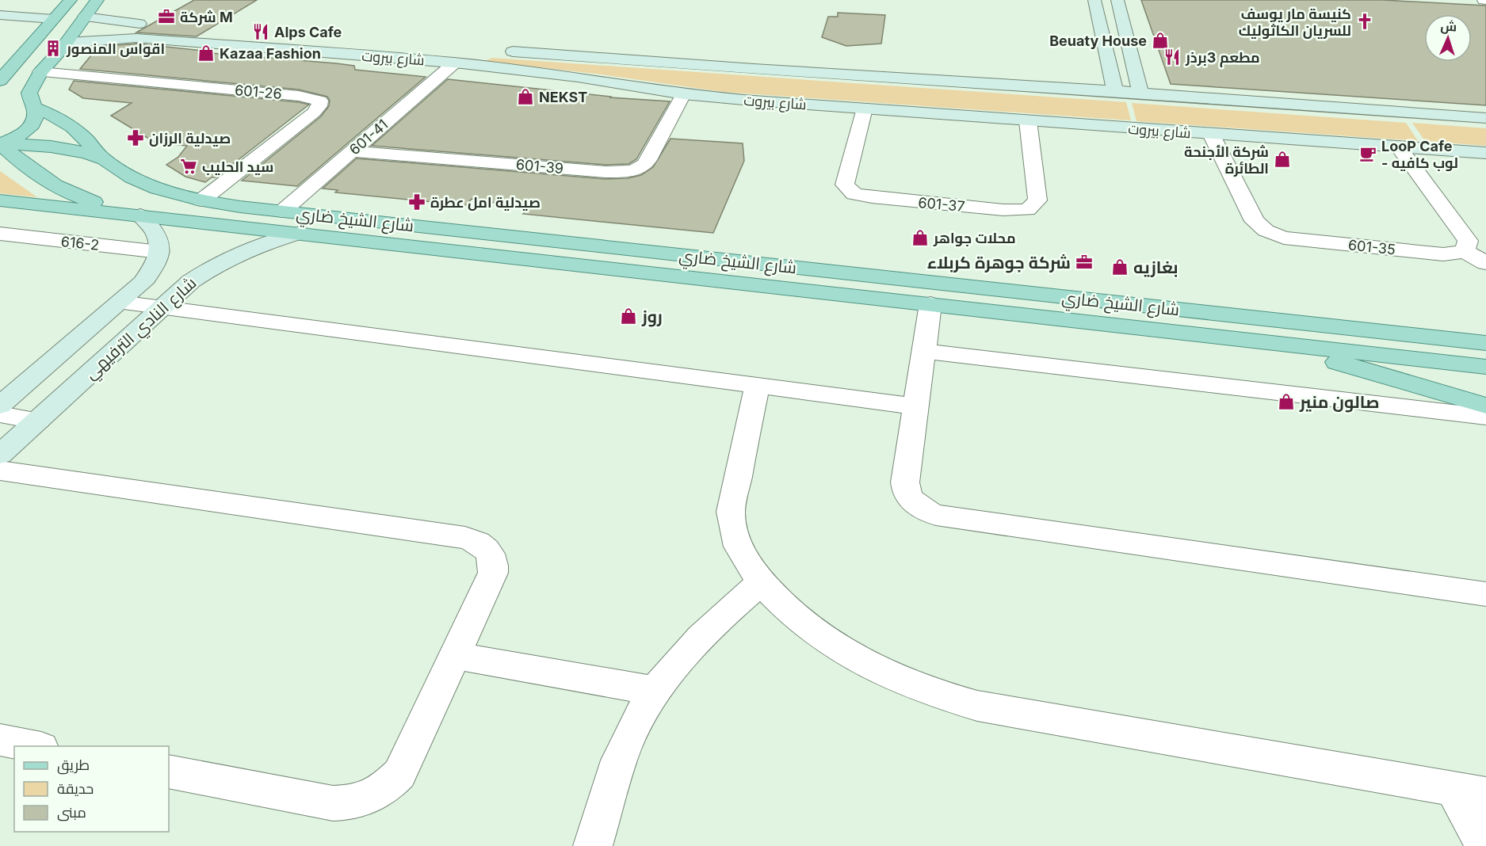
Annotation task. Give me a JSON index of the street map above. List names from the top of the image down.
{
  "streets": {
    "main road": ["شارع بيروت", "شارع الشيخ ضاري", "شارع النادي الترفيهي"],
    "street": [
      "601-26",
      "601-41",
      "601-39",
      "601-37",
      "616-2",
      "601-35"
    ]
  },
  "crossings": [
    ["شارع بيروت", "601-41"],
    ["شارع بيروت", "601-39"],
    ["شارع بيروت", "601-37"],
    ["شارع بيروت", "601-35"],
    ["601-26", "شارع الشيخ ضاري"],
    ["601-41", "601-39"],
    ["601-41", "شارع الشيخ ضاري"],
    ["شارع الشيخ ضاري", "شارع النادي الترفيهي"],
    ["616-2", "شارع النادي الترفيهي"]
  ],
  "places": {
    "office": ["شركة M", "شركة جوهرة كربلاء"],
    "church": ["كنيسة مار يوسف للسريان الكاثوليك"],
    "restaurant": ["Alps Cafe", "مطعم 3برذر"],
    "shop": [
      "Beuaty House",
      "Kazaa Fashion",
      "NEKST",
      "شركة الأجنحة الطائرة",
      "محلات جواهر",
      "بغازيه",
      "روز",
      "صالون منير"
    ],
    "building": ["اقواس المنصور"],
    "pharmacy": ["صيدلية الرزان", "صيدلية امل عطرة"],
    "cafe": ["LooP Cafe - لوب كافيه"],
    "supermarket": ["سيد الحليب"]
  },
  "legend": ["طريق", "حديقة", "مبنى"],
  "north": "top"
}
